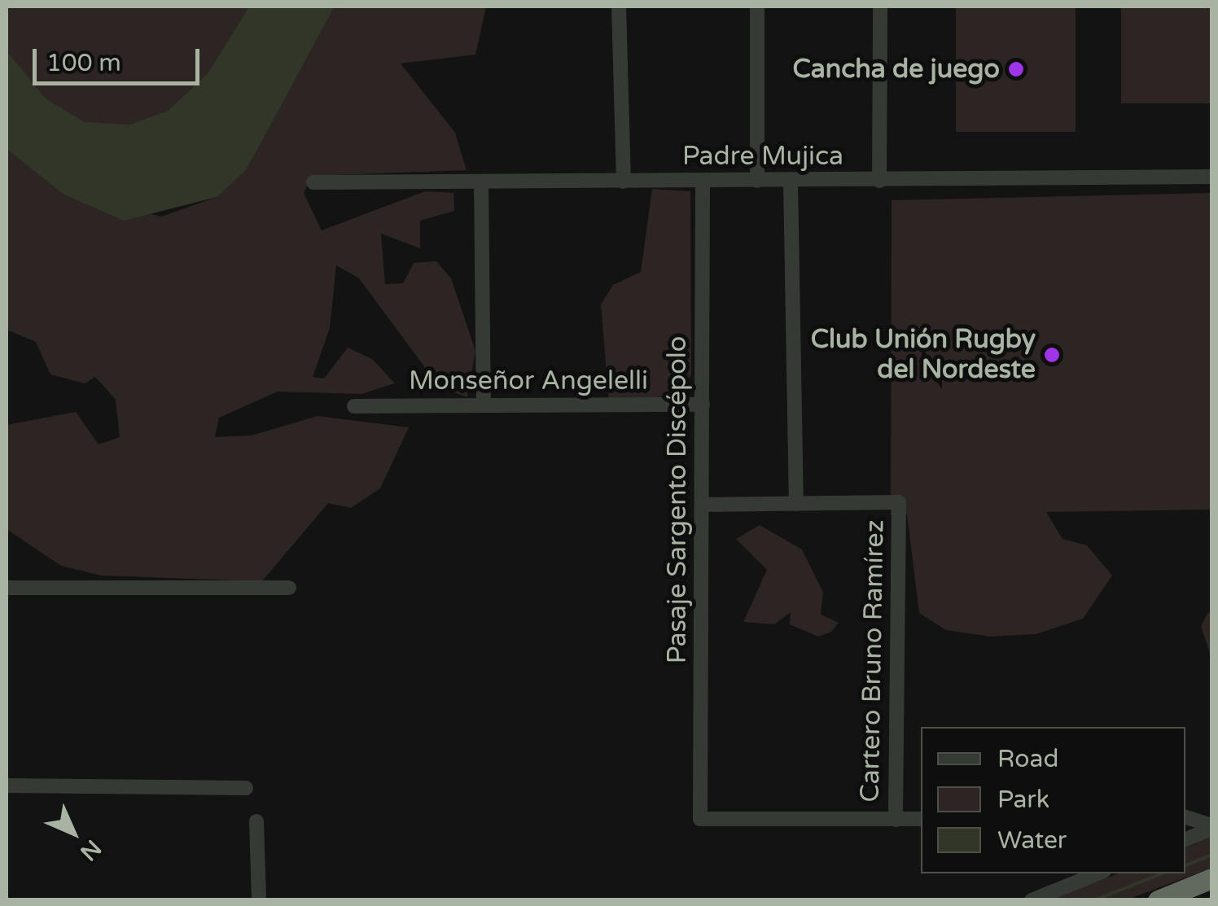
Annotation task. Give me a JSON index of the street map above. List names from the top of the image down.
{
  "streets": {
    "street": [
      "Padre Mujica",
      "Monseñor Angelelli",
      "Pasaje Sargento Discépolo",
      "Cartero Bruno Ramírez"
    ]
  },
  "crossings": [
    ["Padre Mujica", "Pasaje Sargento Discépolo"],
    ["Monseñor Angelelli", "Pasaje Sargento Discépolo"],
    ["Pasaje Sargento Discépolo", "Cartero Bruno Ramírez"]
  ],
  "places": ["Cancha de juego", "Club Unión Rugby del Nordeste"],
  "legend": ["Road", "Park", "Water"],
  "scale_bar": "100 m",
  "north": "bottom right"
}
